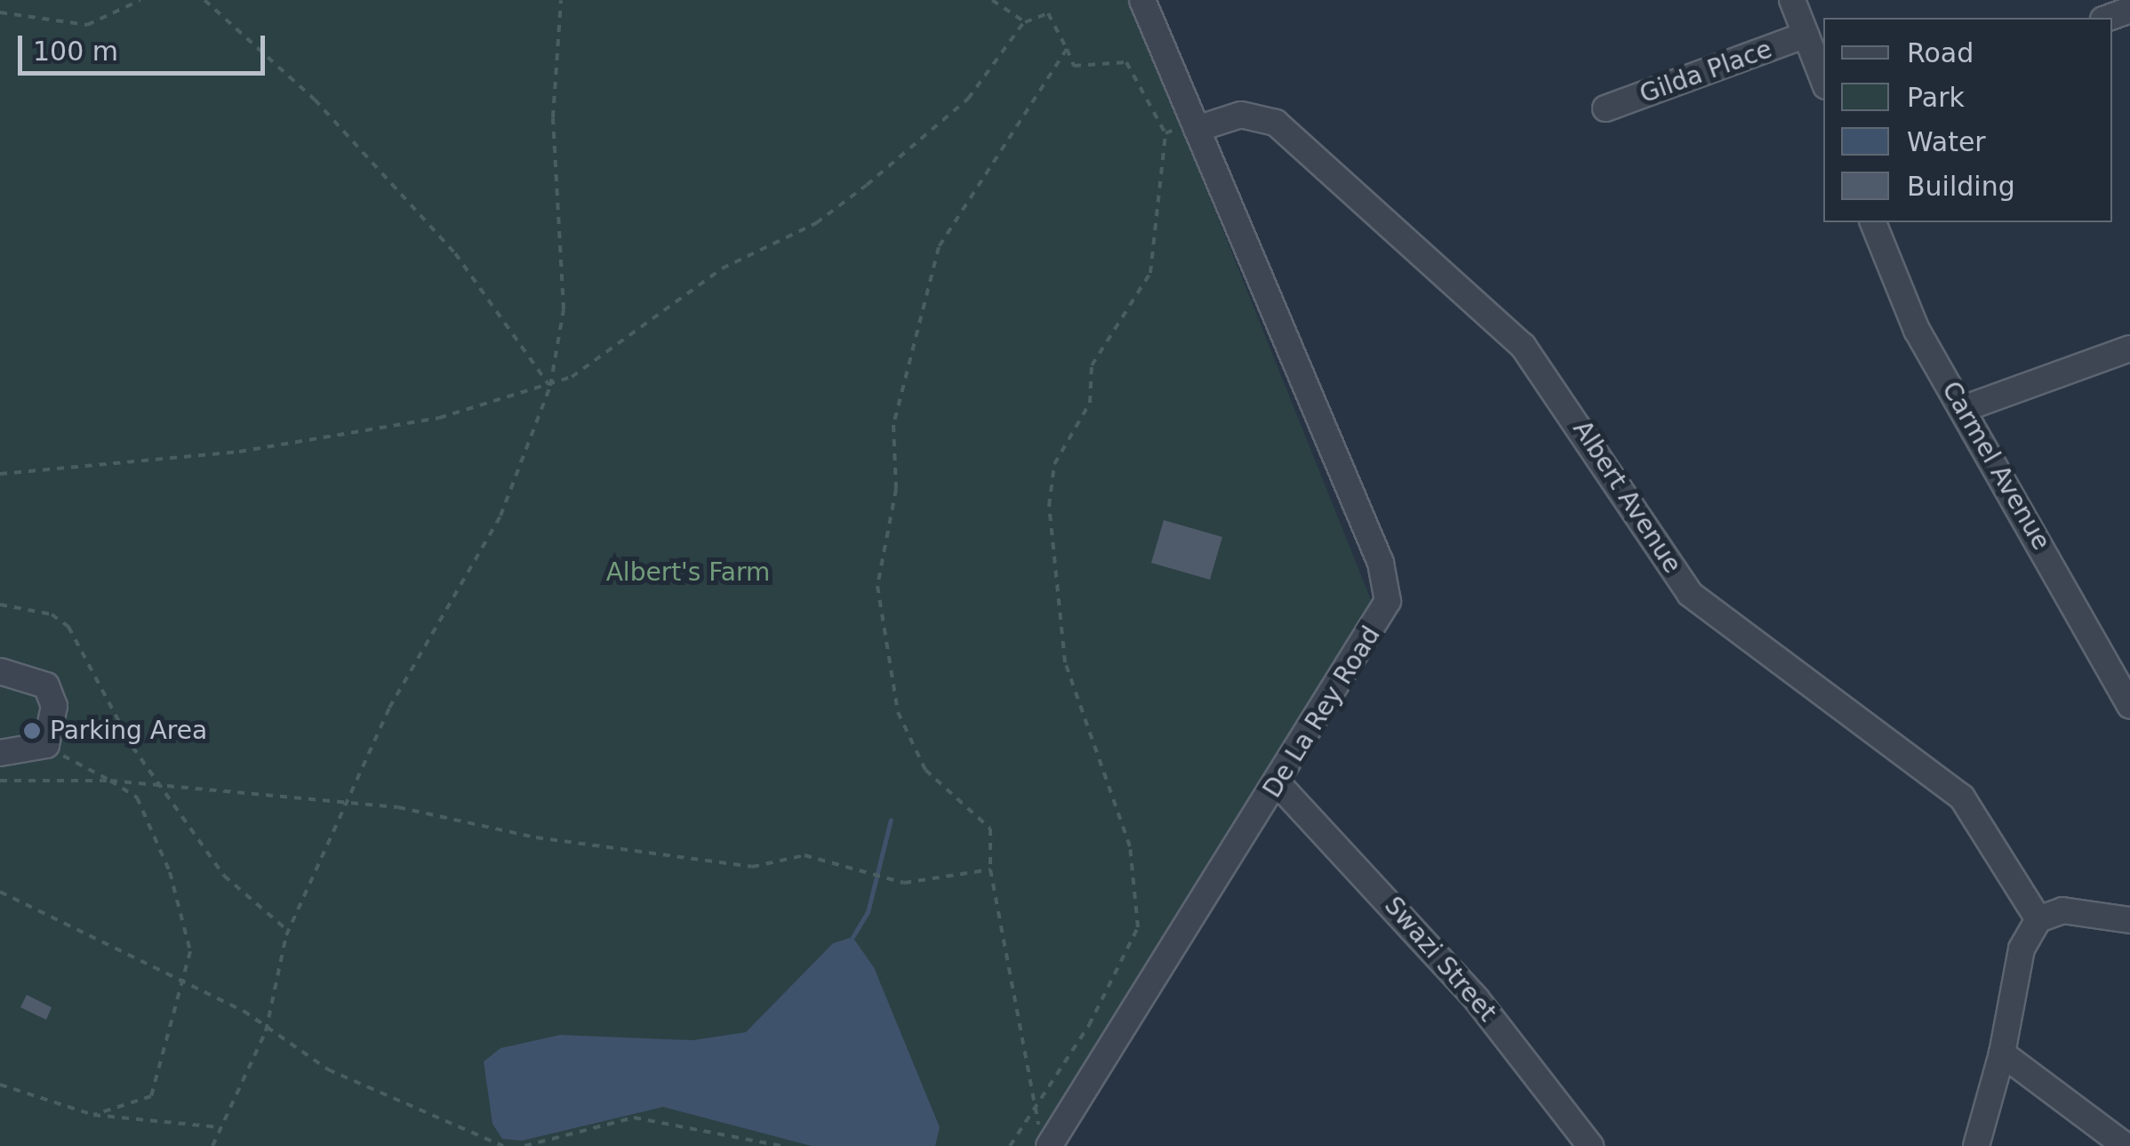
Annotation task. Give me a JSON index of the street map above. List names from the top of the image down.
{
  "streets": {
    "street": [
      "Gilda Place",
      "Carmel Avenue",
      "Albert Avenue",
      "De La Rey Road",
      "Swazi Street"
    ]
  },
  "crossings": [
    ["Albert Avenue", "De La Rey Road"],
    ["De La Rey Road", "Swazi Street"]
  ],
  "parks": ["Albert's Farm"],
  "places": ["Parking Area"],
  "legend": [
    "Road",
    "Park",
    "Water",
    "Building"
  ],
  "scale_bar": "100 m"
}
